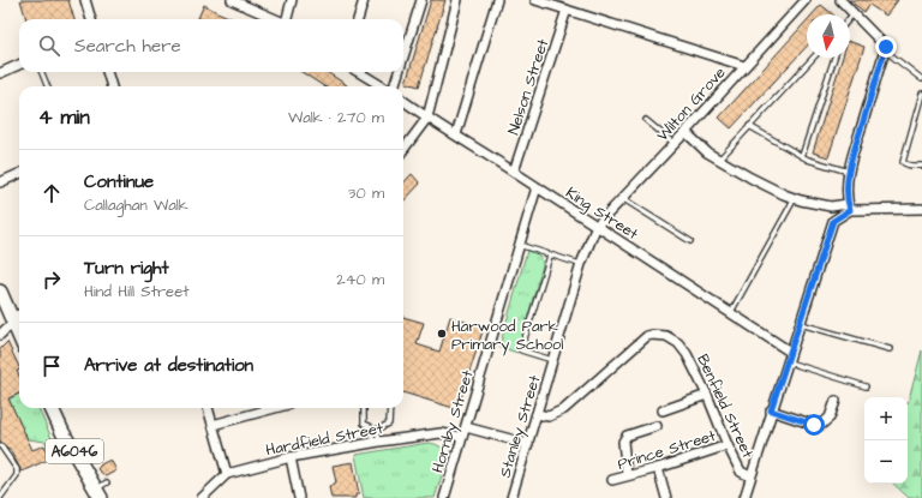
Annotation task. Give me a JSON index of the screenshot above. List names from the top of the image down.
{
  "streets": {
    "main road": ["A6046"],
    "street": [
      "Nelson Street",
      "Wilton Grove",
      "King Street",
      "Benfield Street",
      "Hornby Street",
      "Stanley Street",
      "Hardfield Street",
      "Prince Street"
    ]
  },
  "crossings": [
    ["Nelson Street", "King Street"],
    ["Wilton Grove", "King Street"],
    ["Wilton Grove", "Stanley Street"],
    ["King Street", "Hornby Street"],
    ["King Street", "Stanley Street"],
    ["Benfield Street", "Stanley Street"],
    ["Benfield Street", "Prince Street"],
    ["Hornby Street", "Hardfield Street"]
  ],
  "places": ["Harwood Park Primary School"],
  "north": "bottom",
  "page": {
    "search": "Search here",
    "heading": ["4 min", "Walk · 270 m"],
    "list": [
      ["Continue", "Callaghan Walk", "30 m"],
      ["Turn right", "Hind Hill Street", "240 m"],
      "Arrive at destination"
    ],
    "map_buttons": ["+", "−"]
  }
}
